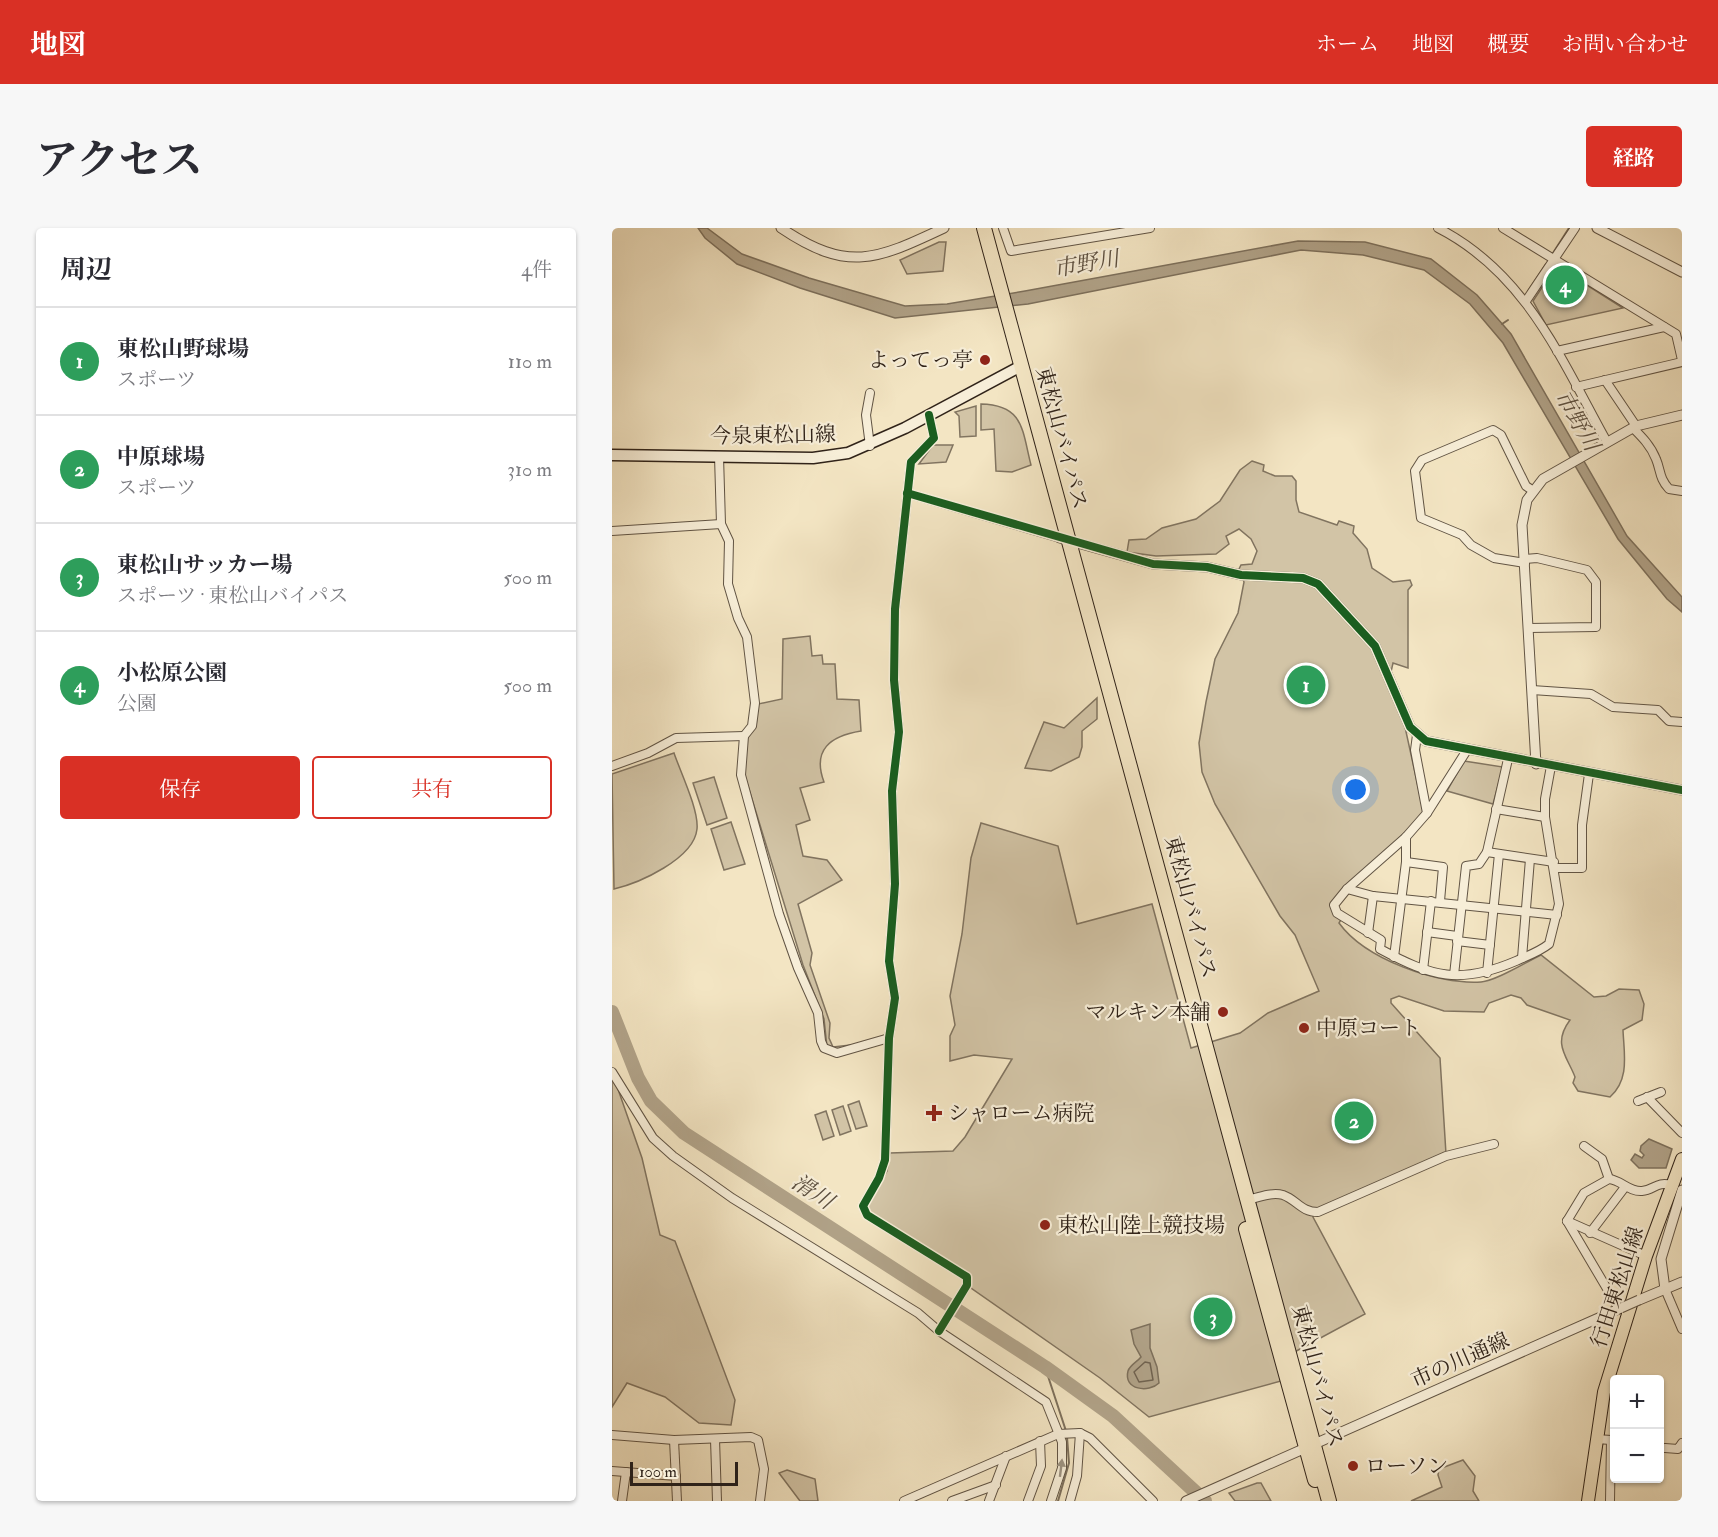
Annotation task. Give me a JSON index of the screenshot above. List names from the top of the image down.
{
  "streets": {
    "highway": ["東松山バイパス"],
    "main road": ["今泉東松山線", "行田東松山線"],
    "street": ["市の川通線"]
  },
  "crossings": [
    ["今泉東松山線", "東松山バイパス"],
    ["東松山バイパス", "市の川通線"]
  ],
  "water": ["市野川", "滑川"],
  "places": {
    "other": [
      "よってっ亭",
      "マルキン本舗",
      "中原コート",
      "東松山陸上競技場",
      "ローソン"
    ],
    "health": ["シャローム病院"]
  },
  "scale_bar": "100 m",
  "page": {
    "header": "地図",
    "nav": [
      "ホーム",
      "地図",
      "概要",
      "お問い合わせ"
    ],
    "title": "アクセス",
    "buttons": [
      "経路",
      ["保存", "共有"]
    ],
    "heading": ["周辺", "4件"],
    "pins": [
      "4",
      "1",
      "2",
      "3"
    ],
    "list": [
      {
        "mark": "1",
        "name": "東松山野球場",
        "note": "スポーツ",
        "value": "110 m"
      },
      {
        "mark": "2",
        "name": "中原球場",
        "note": "スポーツ",
        "value": "310 m"
      },
      {
        "mark": "3",
        "name": "東松山サッカー場",
        "note": "スポーツ · 東松山バイパス",
        "value": "500 m"
      },
      {
        "mark": "4",
        "name": "小松原公園",
        "note": "公園",
        "value": "500 m"
      }
    ],
    "map_buttons": ["+", "−"],
    "scale": "100 m"
  }
}
